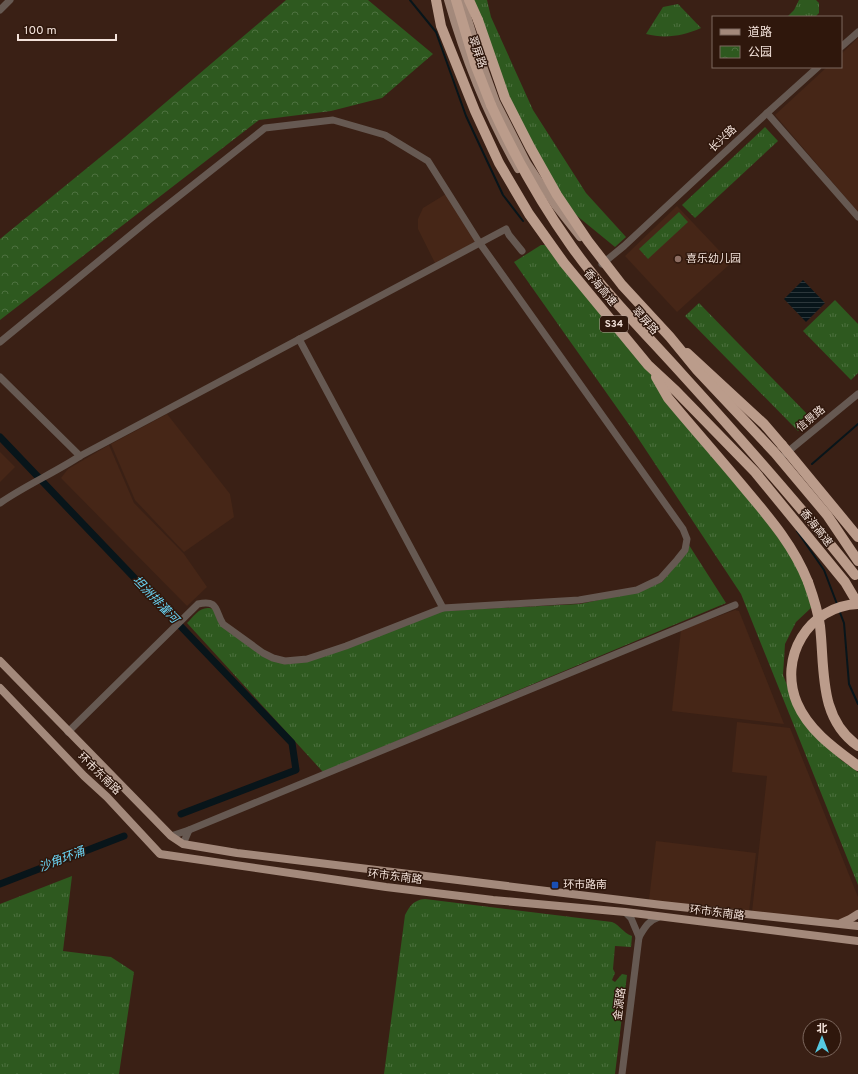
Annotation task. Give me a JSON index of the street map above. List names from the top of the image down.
{
  "streets": {
    "highway": ["香海高速", "S34"],
    "main road": ["翠屏路", "环市东南路"],
    "street": ["长兴路", "信景路", "金源路"]
  },
  "crossings": [
    ["翠屏路", "长兴路"],
    ["翠屏路", "香海高速"],
    ["翠屏路", "信景路"]
  ],
  "water": ["坦洲排灌河", "沙角环涌"],
  "places": {
    "other": ["喜乐幼儿园"],
    "transit": ["环市路南"]
  },
  "legend": ["道路", "公园"],
  "scale_bar": "100 m",
  "north": "top"
}
